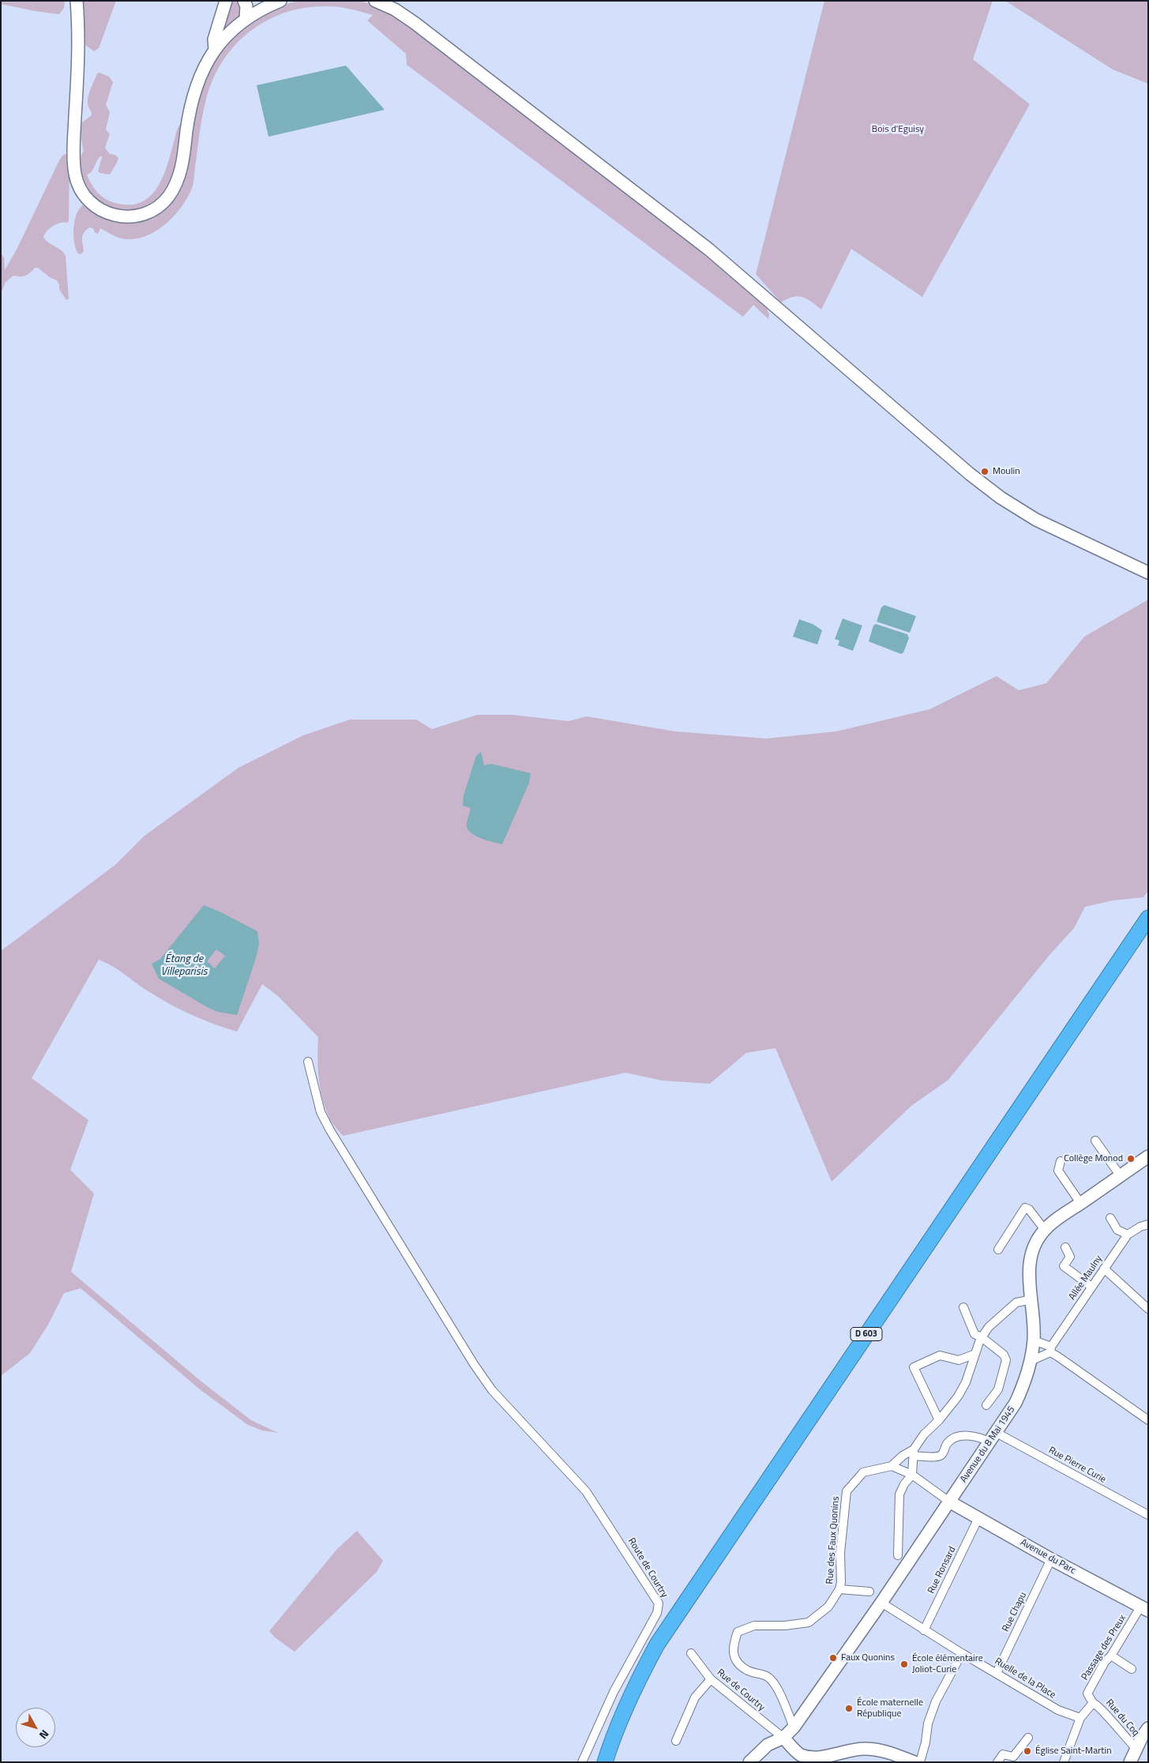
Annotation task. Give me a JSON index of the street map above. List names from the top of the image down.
{
  "streets": {
    "highway": ["D 603"],
    "main road": ["Avenue du 8 Mai 1945", "Avenue du Parc"],
    "street": [
      "Allée Maulny",
      "Rue Pierre Curie",
      "Rue des Faux Quonins",
      "Route de Courtry",
      "Rue Ronsard",
      "Rue Chapu",
      "Passage des Preux",
      "Ruelle de la Place",
      "Rue de Courtry",
      "Rue du Coq"
    ]
  },
  "crossings": [
    ["Avenue du 8 Mai 1945", "Rue Pierre Curie"],
    ["Avenue du 8 Mai 1945", "Rue des Faux Quonins"],
    ["Avenue du 8 Mai 1945", "Avenue du Parc"],
    ["Avenue du 8 Mai 1945", "Ruelle de la Place"],
    ["Avenue du 8 Mai 1945", "Rue de Courtry"],
    ["Avenue du Parc", "Rue Ronsard"],
    ["Avenue du Parc", "Rue Chapu"],
    ["Avenue du Parc", "Passage des Preux"],
    ["Rue Ronsard", "Ruelle de la Place"],
    ["Rue Chapu", "Ruelle de la Place"],
    ["Passage des Preux", "Rue du Coq"]
  ],
  "water": ["Étang de Villeparisis"],
  "parks": ["Bois d'Eguisy"],
  "places": [
    "Moulin",
    "Collège Monod",
    "Faux Quonins",
    "École élémentaire Joliot-Curie",
    "École maternelle République",
    "Église Saint-Martin"
  ],
  "north": "bottom right"
}
